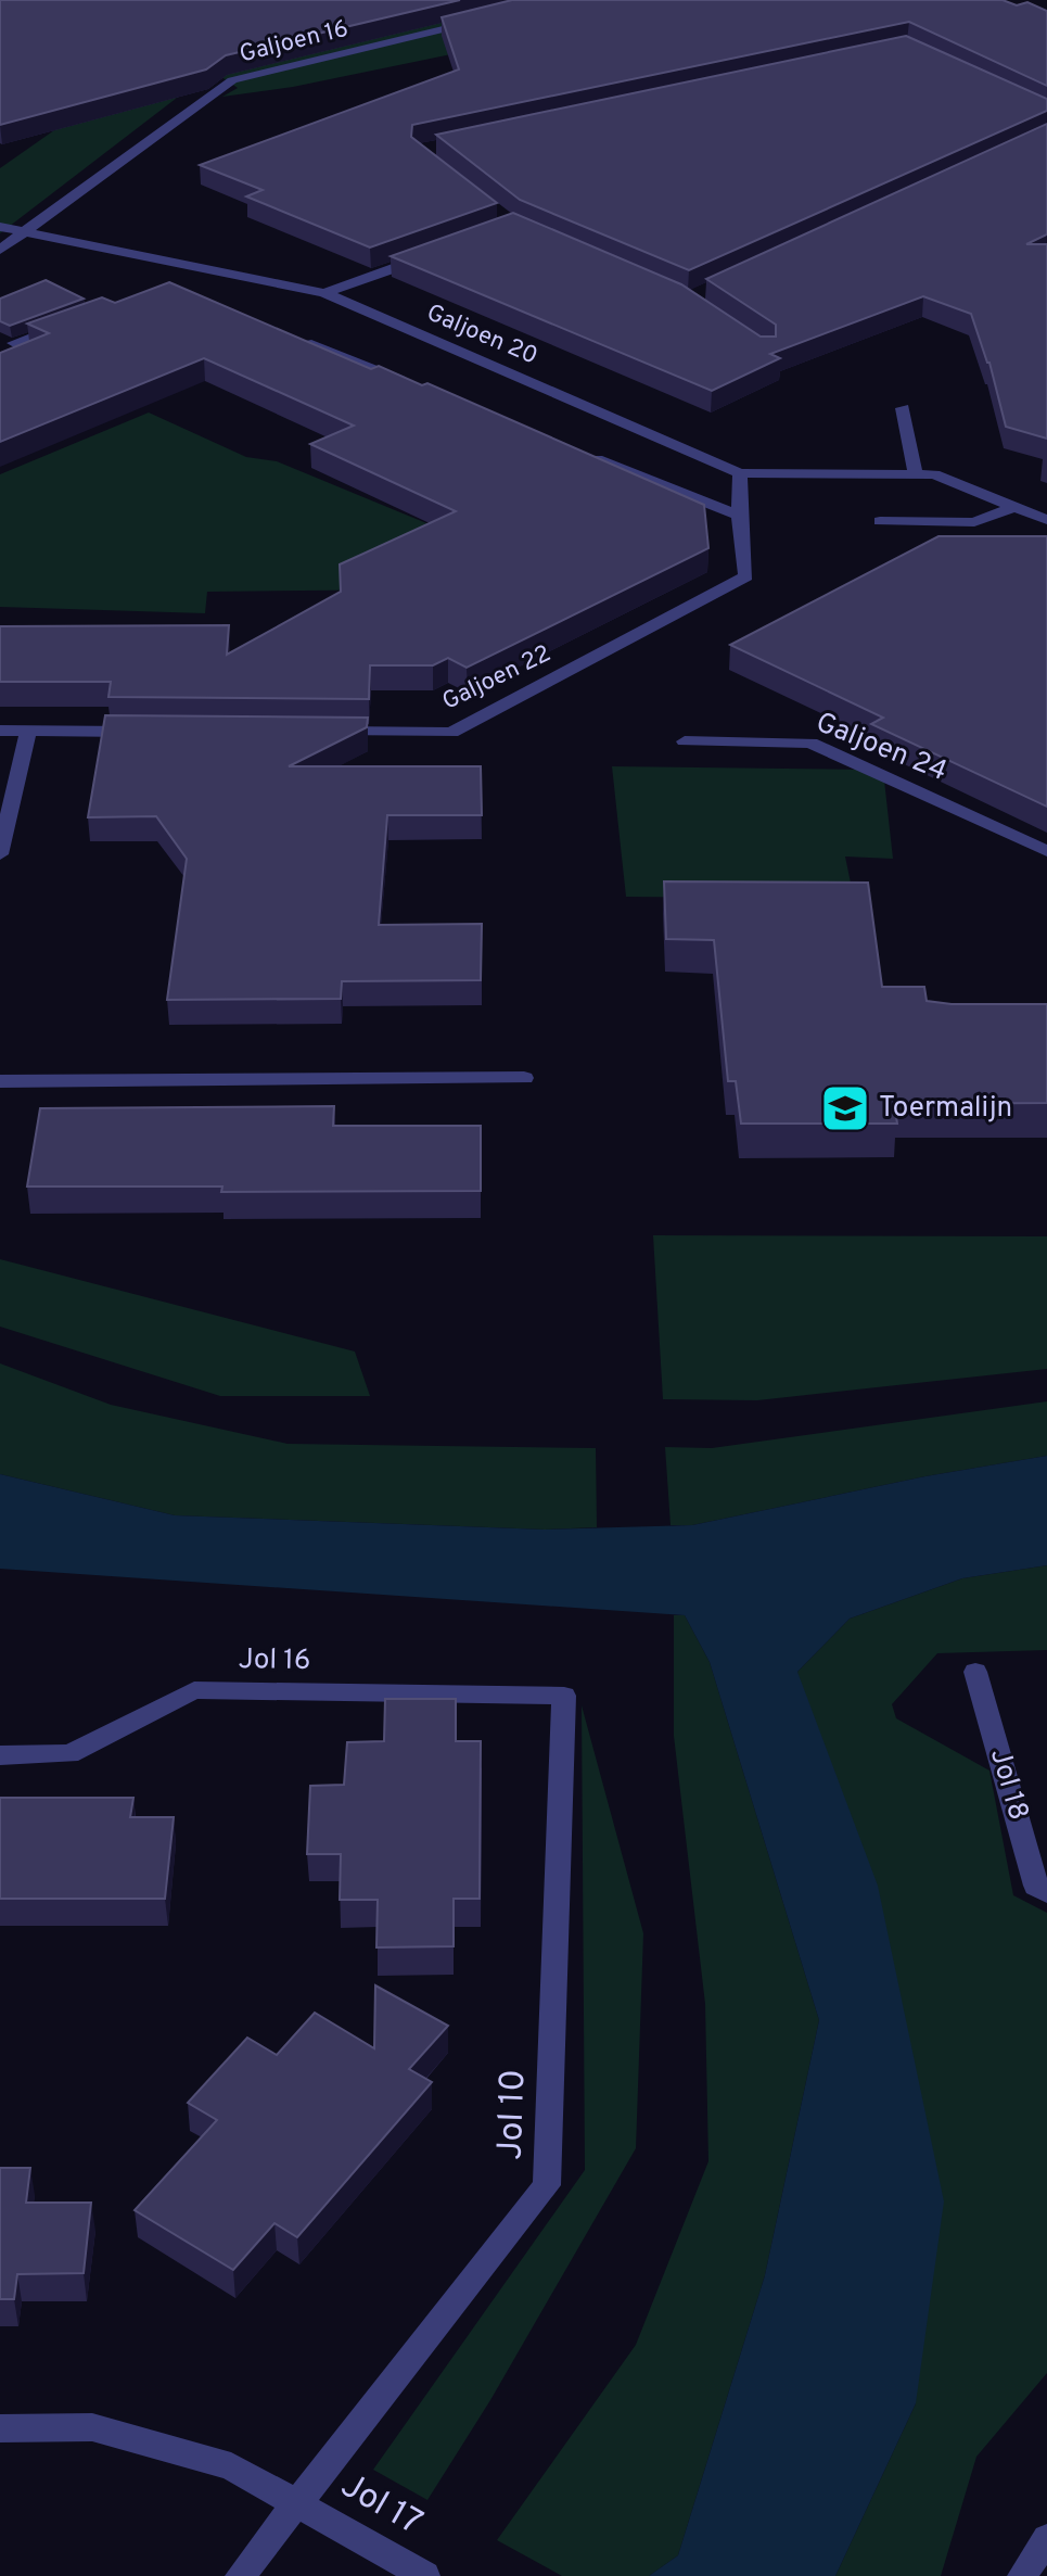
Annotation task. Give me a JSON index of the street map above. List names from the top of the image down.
{
  "streets": {
    "street": [
      "Galjoen 16",
      "Galjoen 20",
      "Galjoen 22",
      "Galjoen 24",
      "Jol 16",
      "Jol 18",
      "Jol 10",
      "Jol 17"
    ]
  },
  "crossings": [
    ["Galjoen 16", "Galjoen 20"],
    ["Jol 16", "Jol 10"],
    ["Jol 10", "Jol 17"]
  ],
  "places": {
    "school or university": ["Toermalijn"]
  }
}
